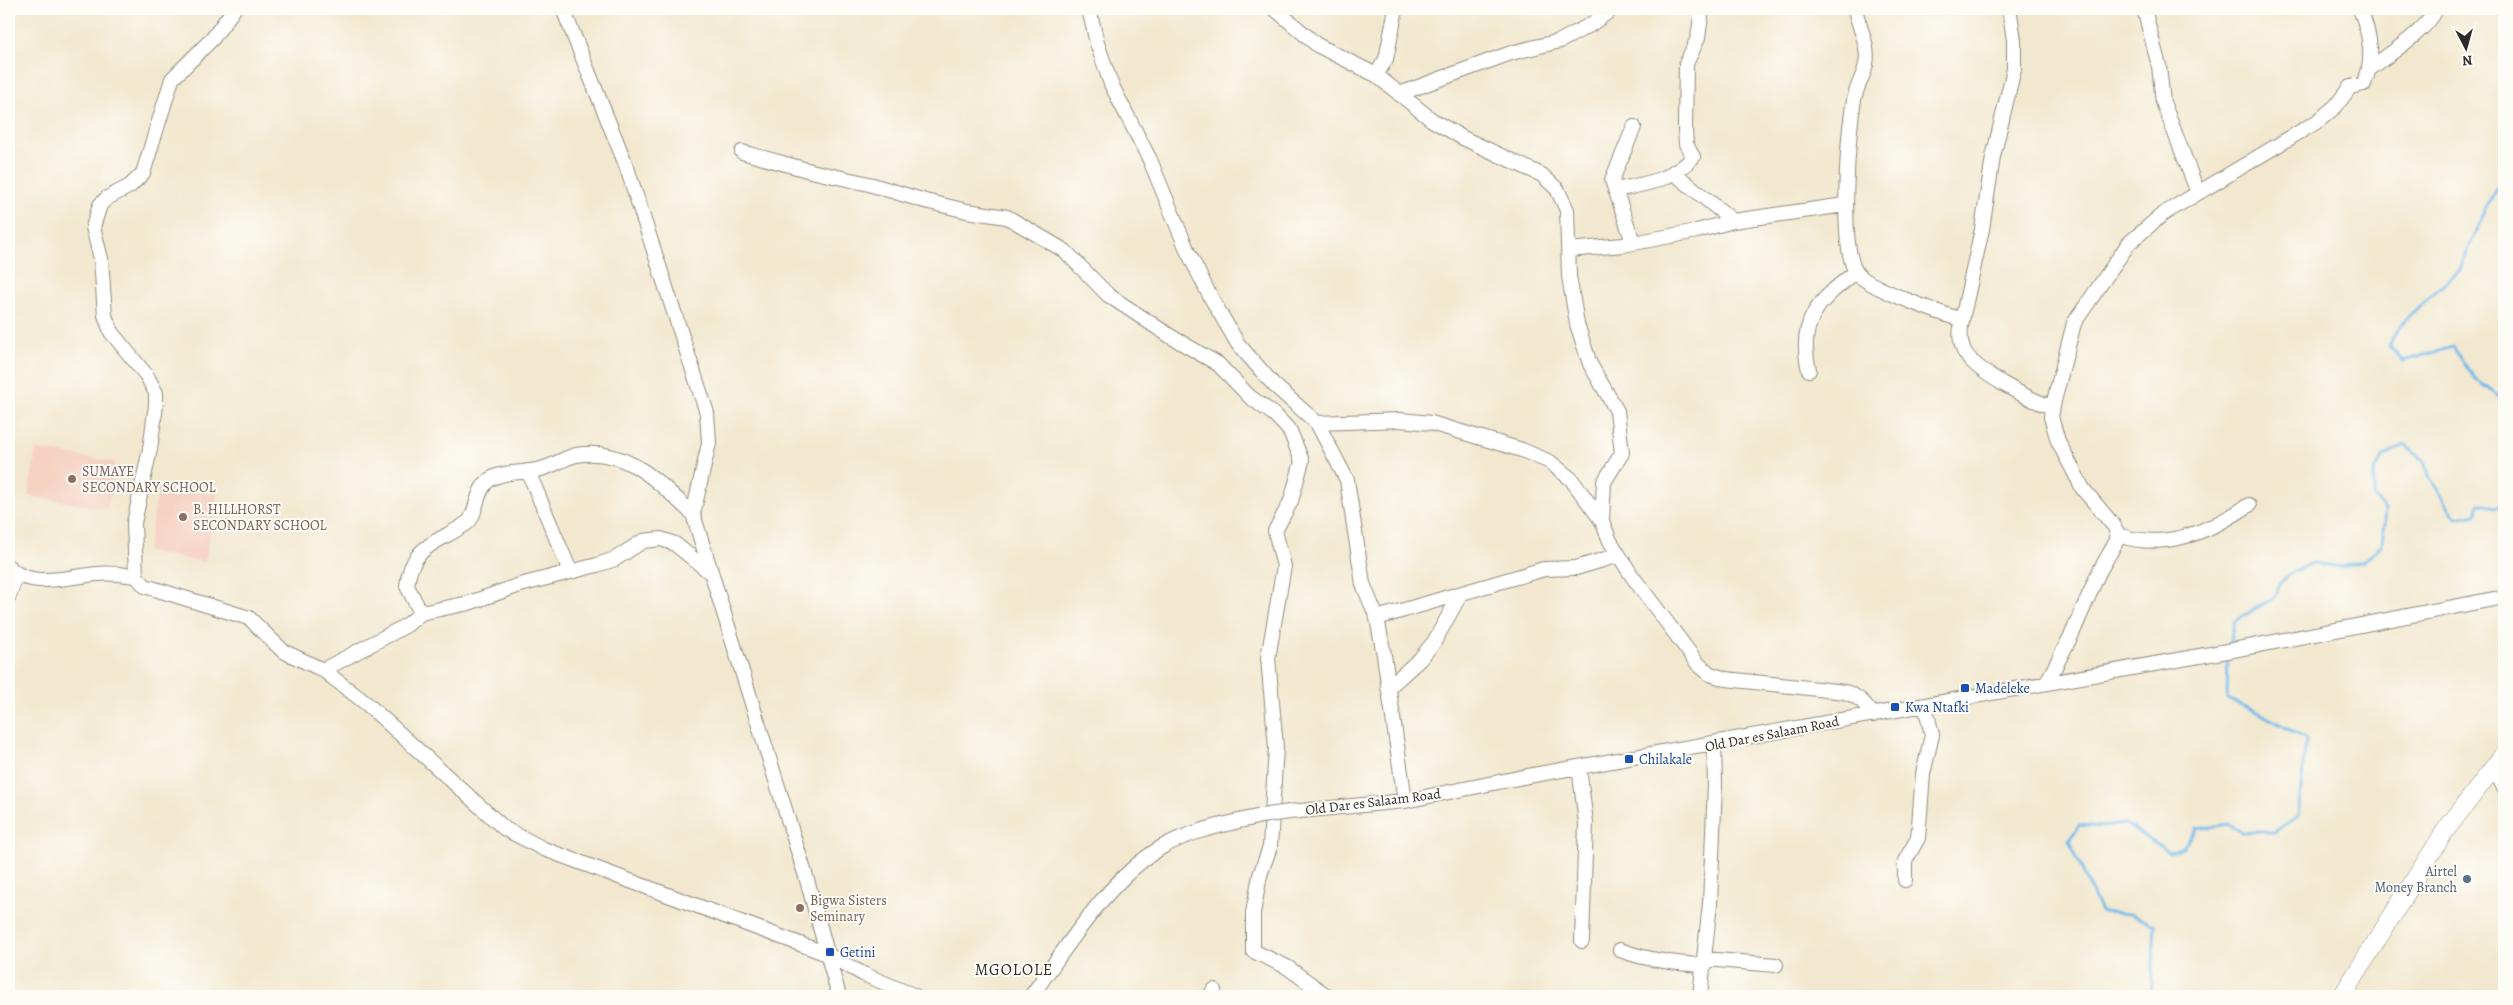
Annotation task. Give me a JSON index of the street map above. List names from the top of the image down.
{
  "streets": {
    "street": ["Old Dar es Salaam Road"]
  },
  "districts": ["MGOLOLE"],
  "places": {
    "other": [
      "SUMAYE SECONDARY SCHOOL",
      "B. HILLHORST SECONDARY SCHOOL",
      "Airtel Money Branch",
      "Bigwa Sisters Seminary"
    ],
    "transit": [
      "Madeleke",
      "Kwa Ntafki",
      "Chilakale",
      "Getini"
    ]
  },
  "north": "bottom"
}
